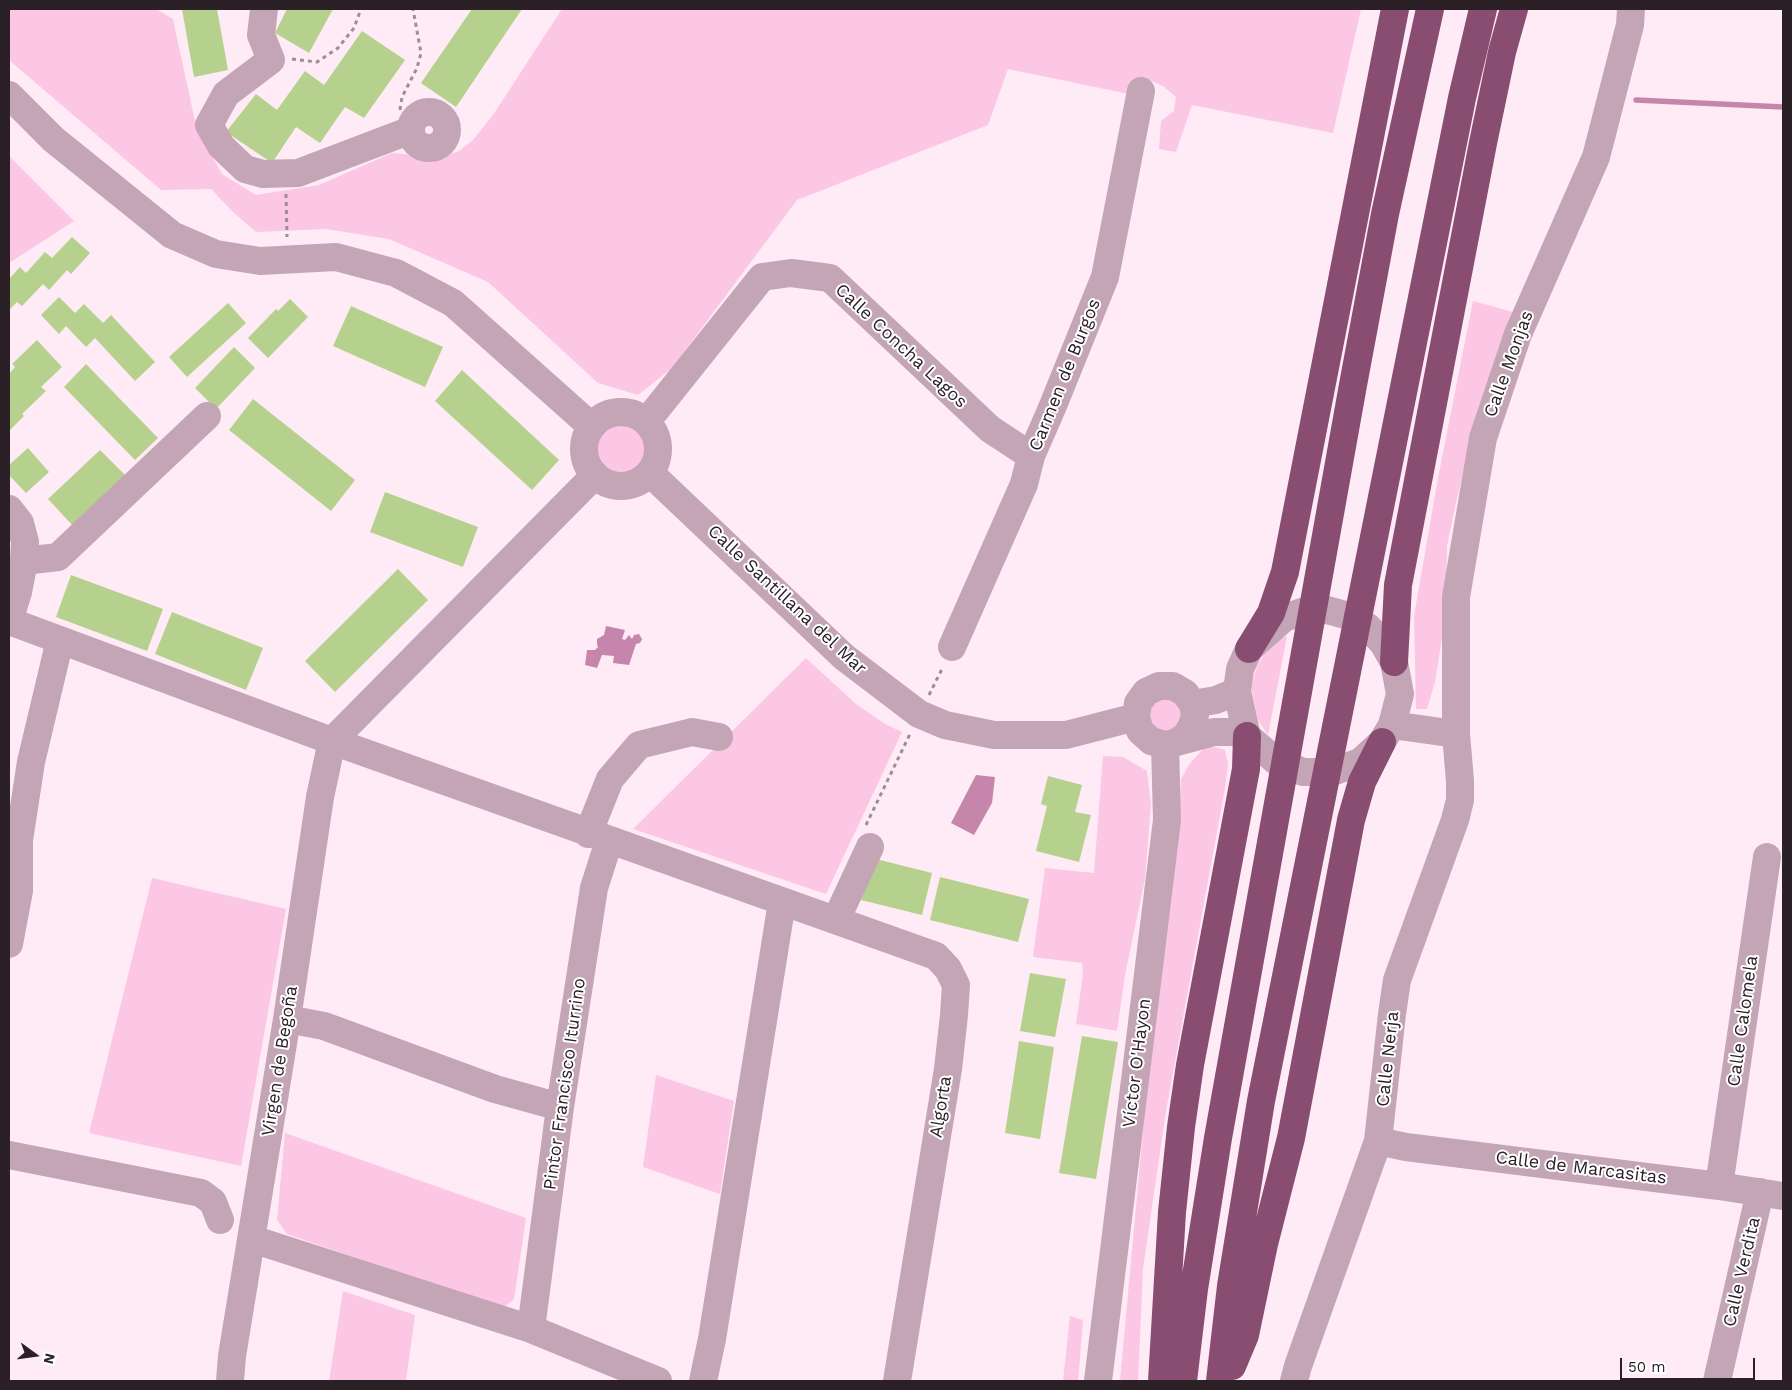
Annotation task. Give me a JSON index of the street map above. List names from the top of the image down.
{
  "streets": {
    "street": [
      "Calle Concha Lagos",
      "Calle Monjas",
      "Carmen de Burgos",
      "Calle Santillana del Mar",
      "Calle Calomela",
      "Calle Nerja",
      "Virgen de Begoña",
      "Víctor O'Hayon",
      "Pintor Francisco Iturrino",
      "Algorta",
      "Calle de Marcasitas",
      "Calle Verdita"
    ]
  },
  "crossings": [
    ["Calle Concha Lagos", "Carmen de Burgos"],
    ["Calle Concha Lagos", "Calle Santillana del Mar"],
    ["Calle Monjas", "Calle Nerja"],
    ["Calle Santillana del Mar", "Víctor O'Hayon"],
    ["Calle Calomela", "Calle de Marcasitas"],
    ["Calle Nerja", "Calle de Marcasitas"],
    ["Virgen de Begoña", "Algorta"],
    ["Pintor Francisco Iturrino", "Algorta"],
    ["Calle de Marcasitas", "Calle Verdita"]
  ],
  "scale_bar": "50 m",
  "north": "right"
}
